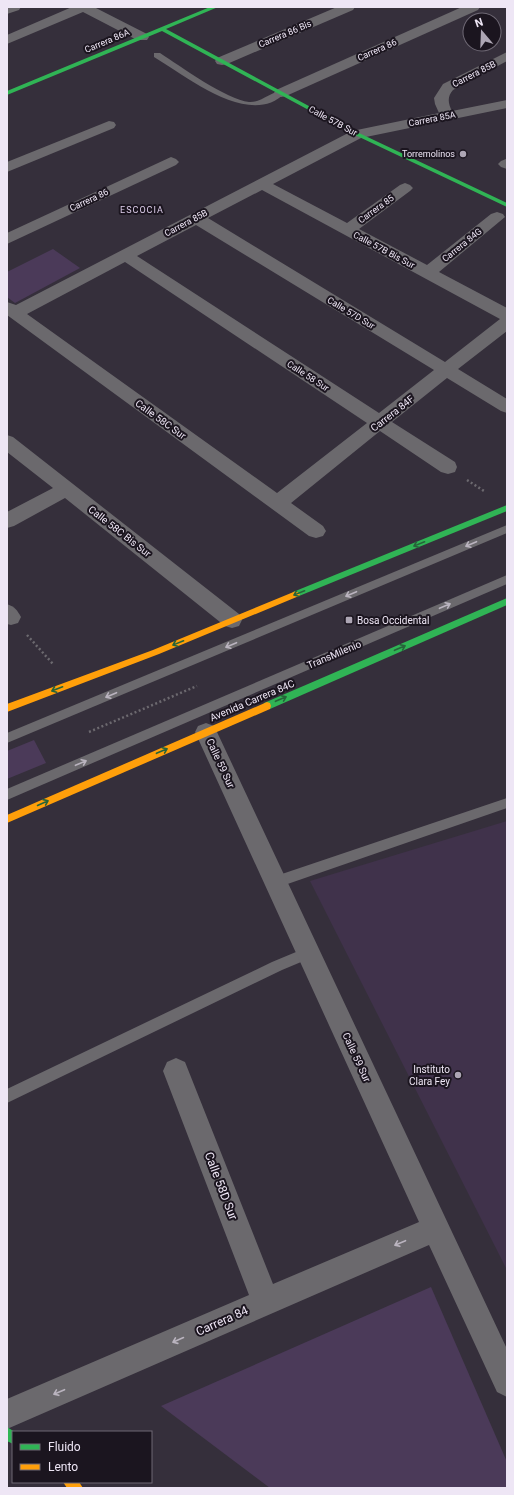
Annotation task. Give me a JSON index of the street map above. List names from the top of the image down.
{
  "streets": {
    "main road": ["Carrera 86A", "Calle 57B Sur", "Avenida Carrera 84C"],
    "street": [
      "Carrera 86 Bis",
      "Carrera 86",
      "Carrera 85B",
      "Carrera 85A",
      "Carrera 85",
      "Carrera 84G",
      "Calle 57B Bis Sur",
      "Calle 57D Sur",
      "Calle 58 Sur",
      "Carrera 84F",
      "Calle 58C Sur",
      "Calle 58C Bis Sur",
      "Calle 59 Sur",
      "Calle 58D Sur",
      "Carrera 84"
    ],
    "lane": ["TransMilenio"]
  },
  "crossings": [
    ["Carrera 86 Bis", "Calle 57B Sur"],
    ["Carrera 86A", "Calle 57B Sur"],
    ["Carrera 86", "Calle 57B Sur"],
    ["Carrera 85B", "Carrera 85A"],
    ["Carrera 85B", "Calle 57B Sur"],
    ["Carrera 85B", "Calle 57B Bis Sur"],
    ["Carrera 85B", "Calle 57D Sur"],
    ["Carrera 85B", "Calle 58 Sur"],
    ["Carrera 85B", "Calle 58C Sur"],
    ["Carrera 85A", "Calle 57B Sur"],
    ["Calle 57B Sur", "Carrera 84G"],
    ["Carrera 85", "Calle 57B Bis Sur"],
    ["Carrera 84G", "Calle 57B Bis Sur"],
    ["Calle 57D Sur", "Carrera 84F"],
    ["Calle 58 Sur", "Carrera 84F"],
    ["Carrera 84F", "Calle 58C Sur"],
    ["Avenida Carrera 84C", "Calle 59 Sur"],
    ["Calle 59 Sur", "Carrera 84"],
    ["Calle 58D Sur", "Carrera 84"]
  ],
  "one_way": ["Avenida Carrera 84C", "Carrera 84"],
  "districts": ["ESCOCIA"],
  "places": {
    "other": ["Torremolinos", "Instituto Clara Fey"],
    "transit": ["Bosa Occidental"]
  },
  "legend": ["Fluido", "Lento"],
  "north": "top"
}
